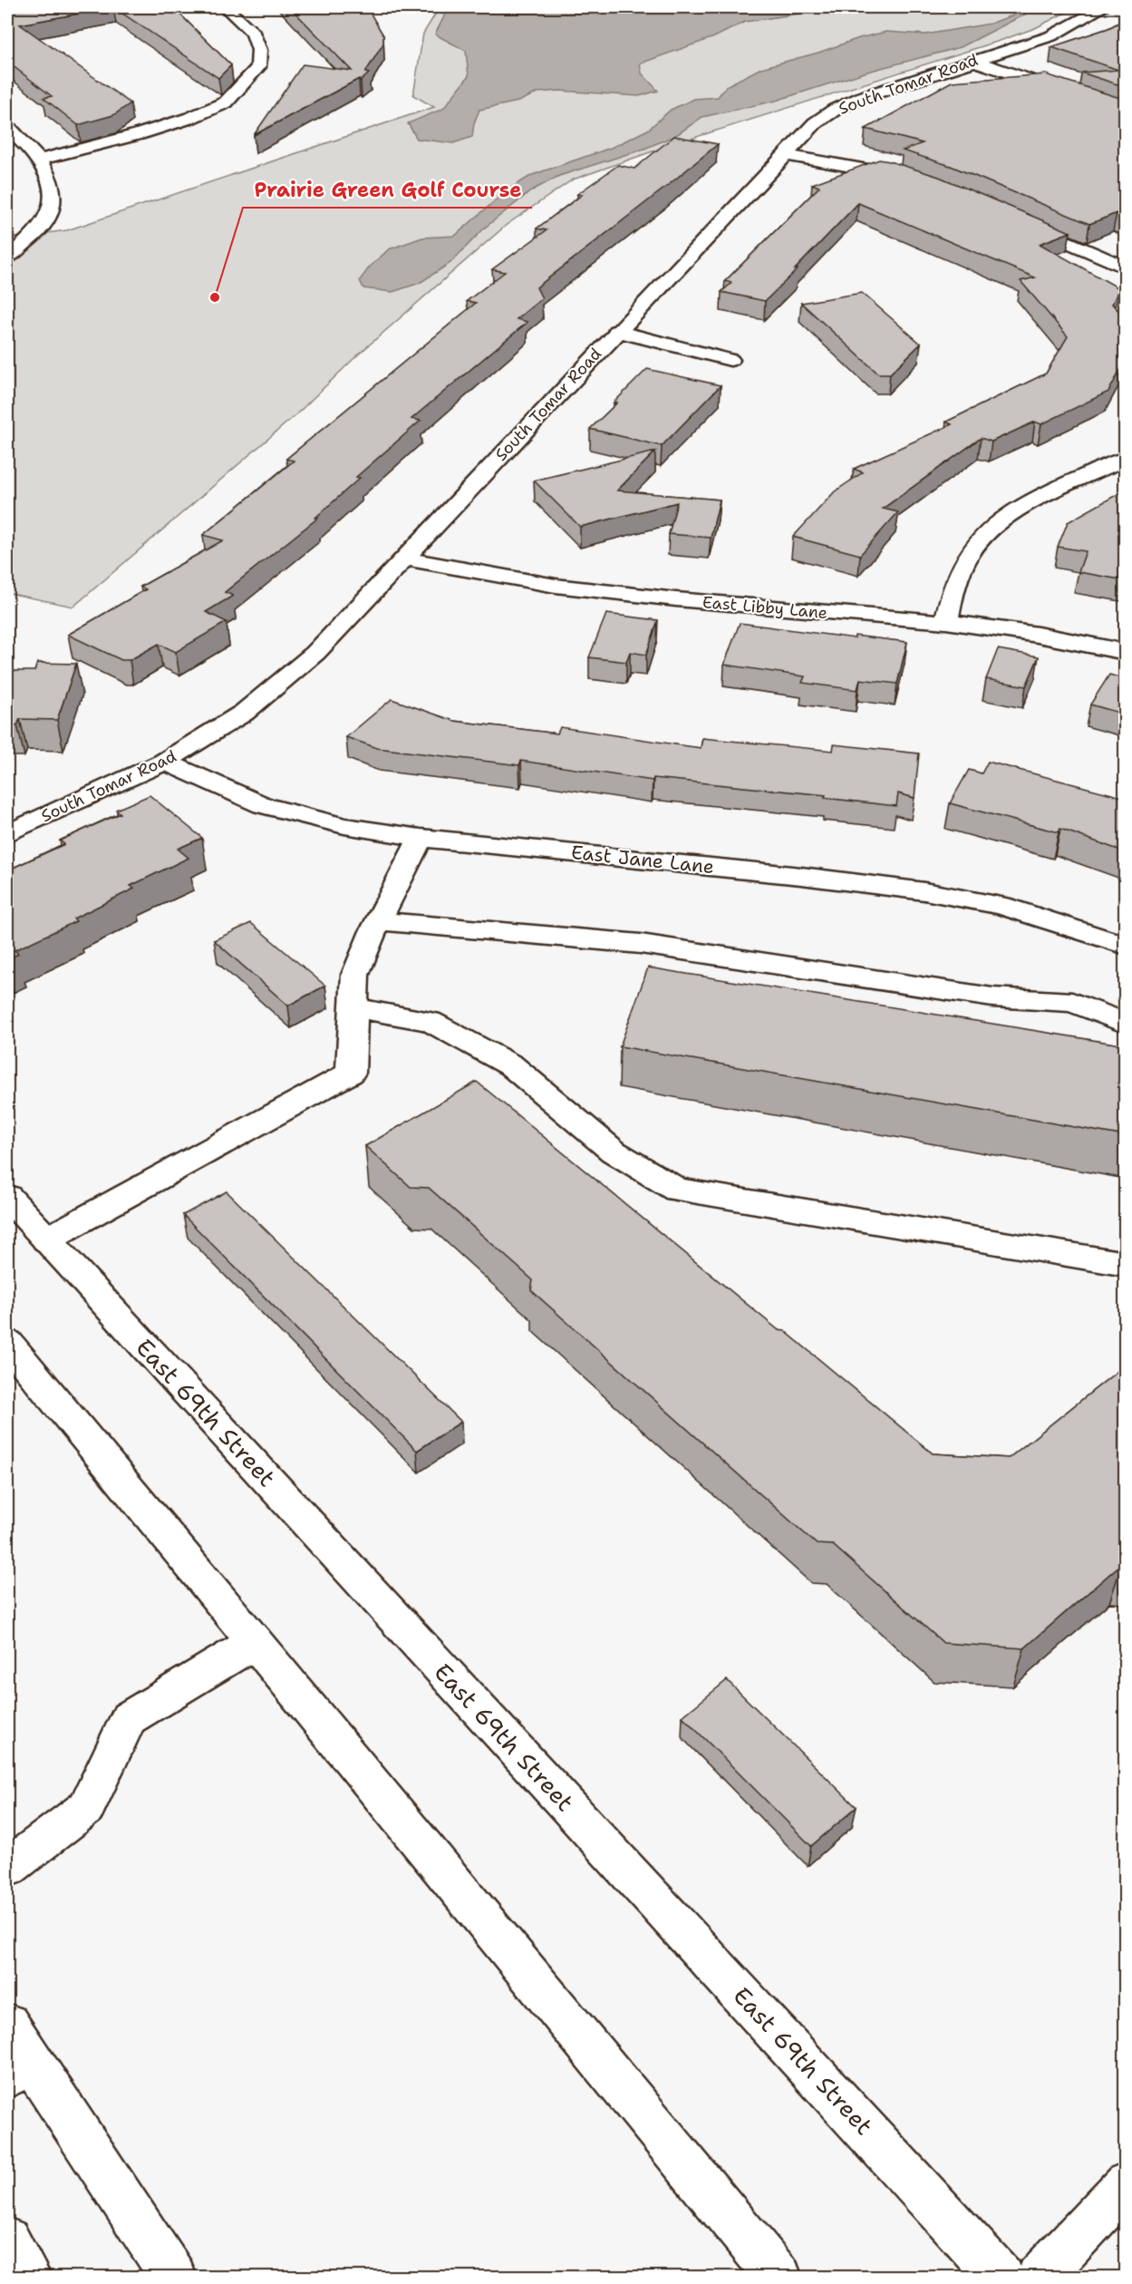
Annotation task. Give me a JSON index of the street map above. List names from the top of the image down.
{
  "streets": {
    "street": [
      "South Tomar Road",
      "East Libby Lane",
      "East Jane Lane",
      "East 69th Street"
    ]
  },
  "crossings": [
    ["South Tomar Road", "East Libby Lane"],
    ["South Tomar Road", "East Jane Lane"]
  ],
  "places": ["Prairie Green Golf Course"]
}
